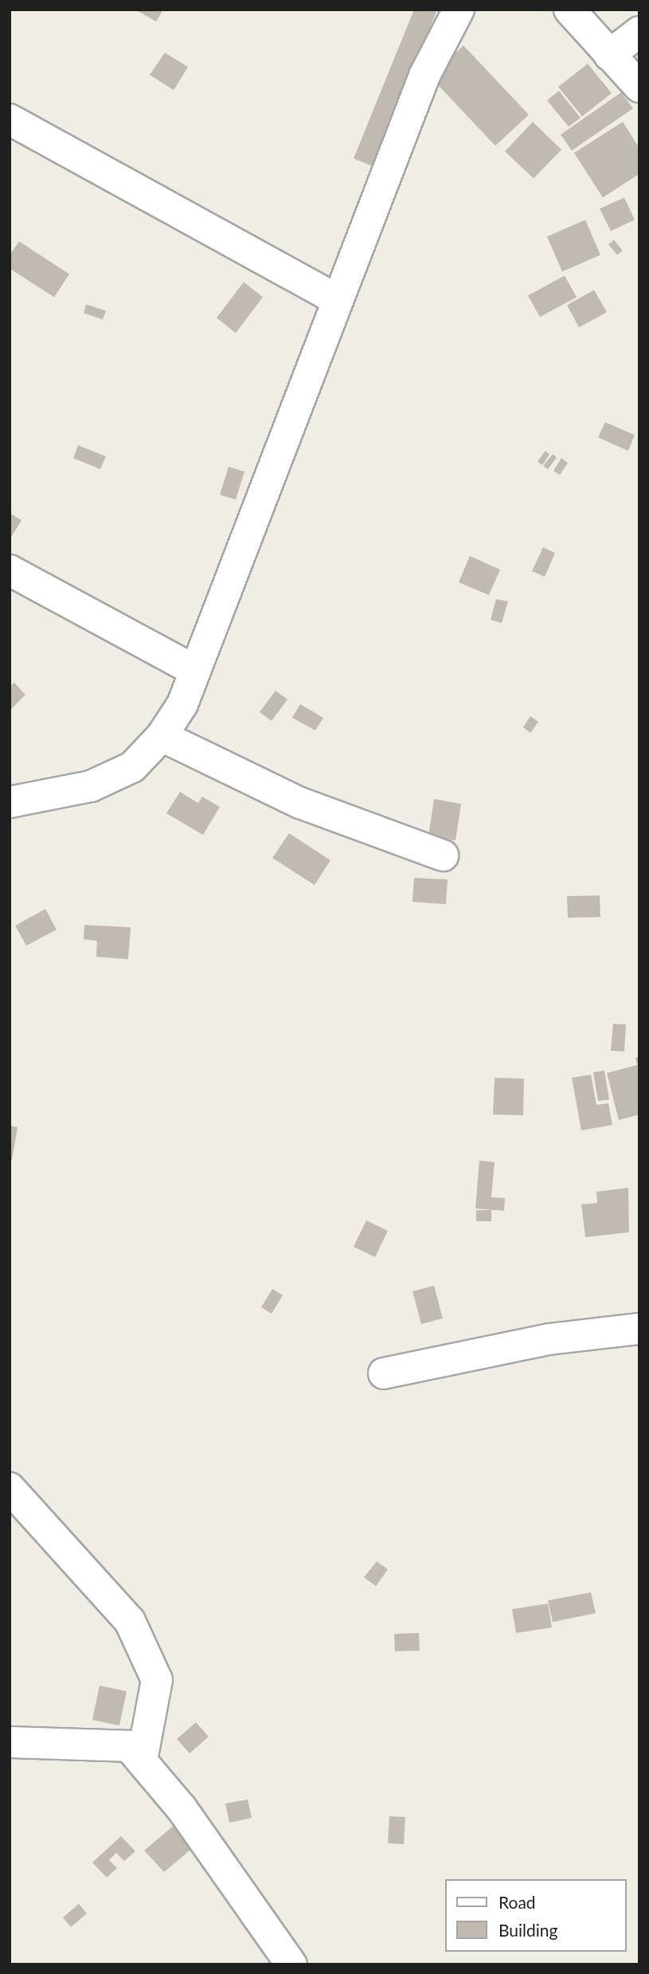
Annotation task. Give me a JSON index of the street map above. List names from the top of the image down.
{
  "legend": ["Road", "Building"]
}
